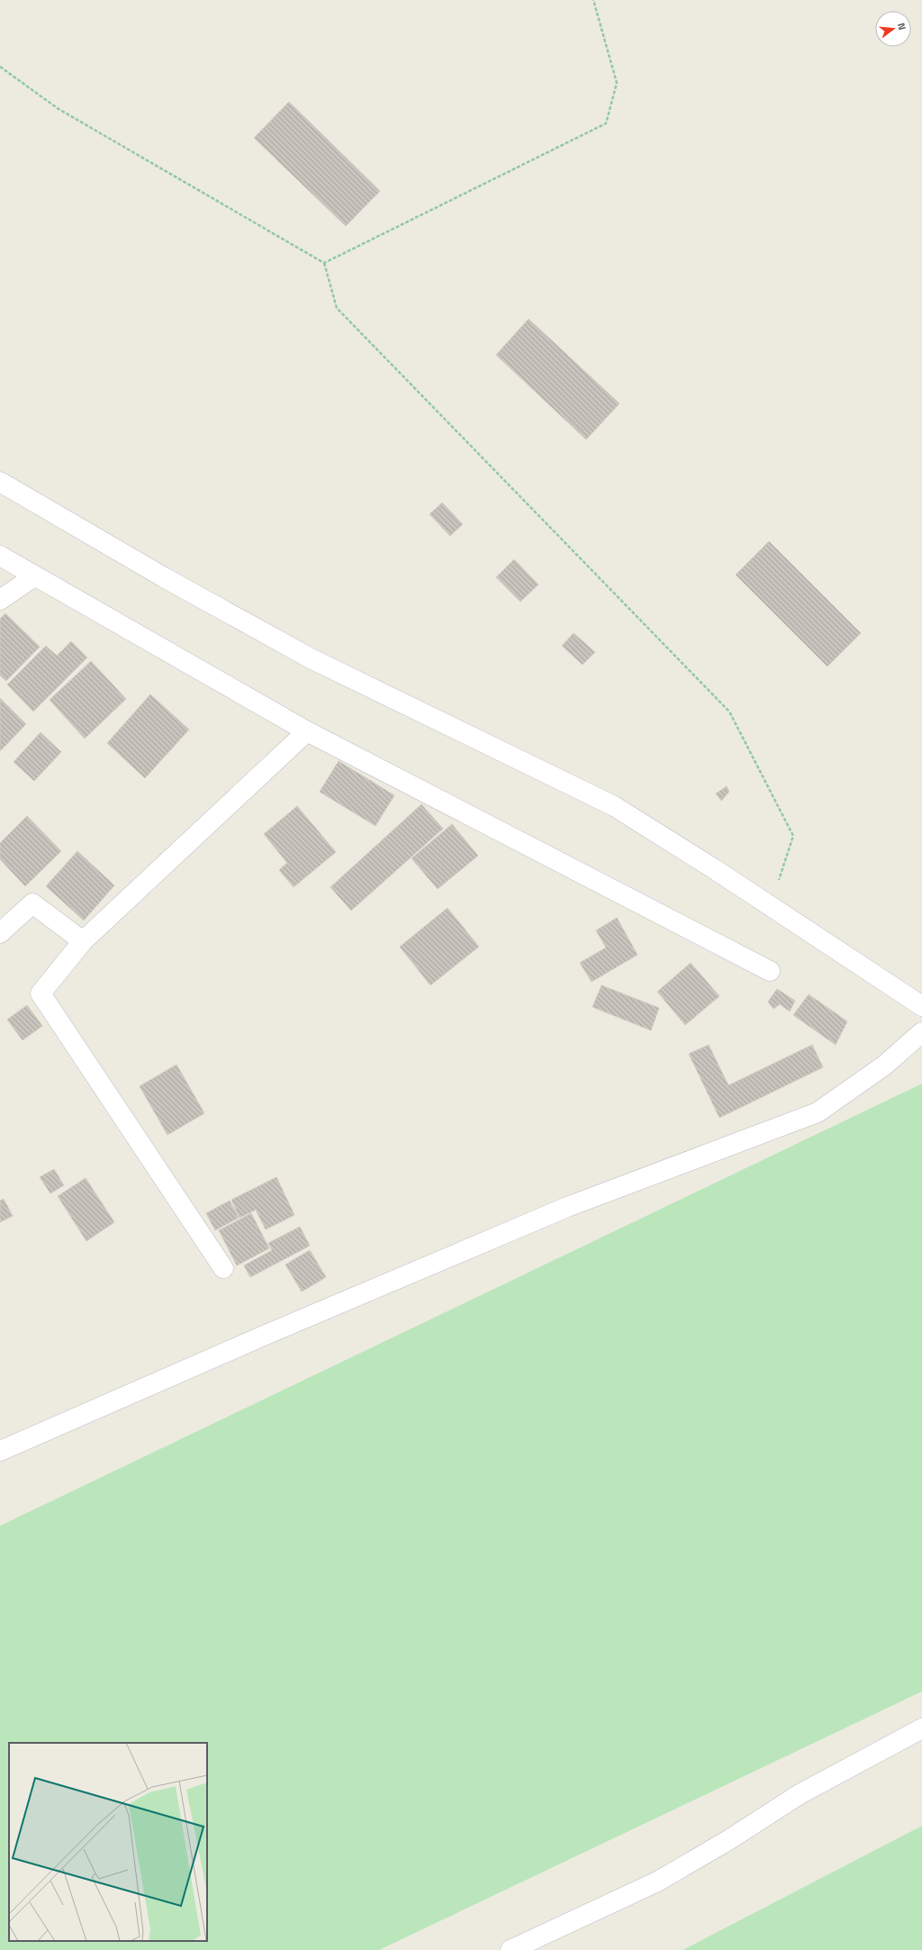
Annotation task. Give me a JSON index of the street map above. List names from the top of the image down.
{
  "north": "right"
}
